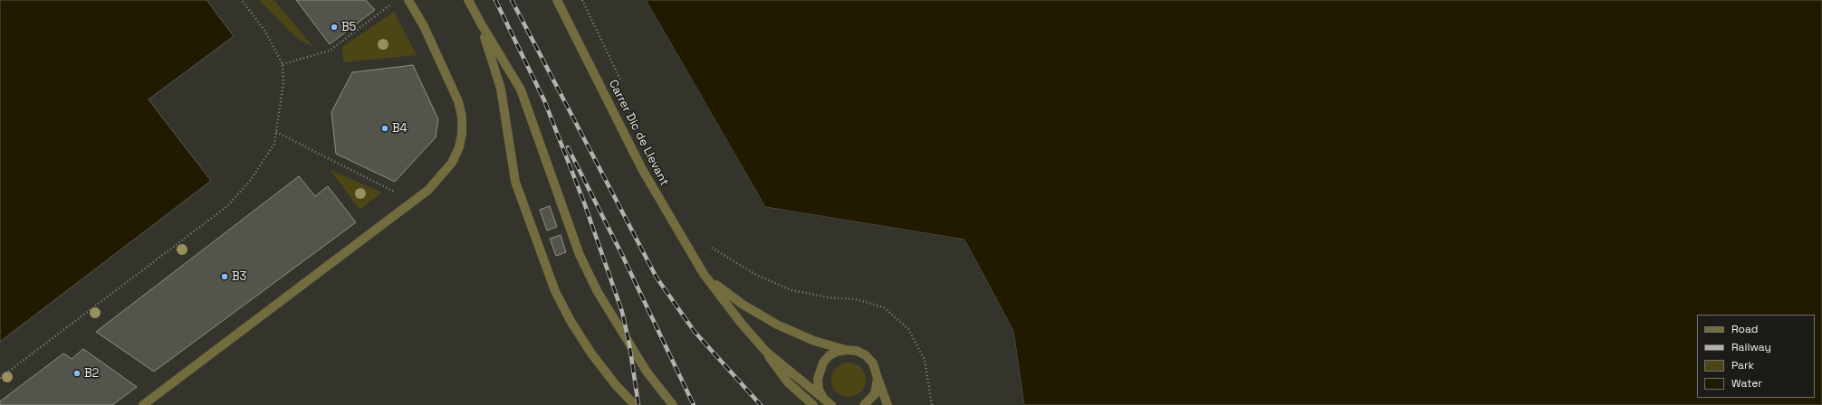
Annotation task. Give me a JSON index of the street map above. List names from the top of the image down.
{
  "streets": {
    "street": ["Carrer Dic de Llevant"]
  },
  "places": [
    "B5",
    "B4",
    "B3",
    "B2"
  ],
  "legend": [
    "Road",
    "Railway",
    "Park",
    "Water"
  ]
}
